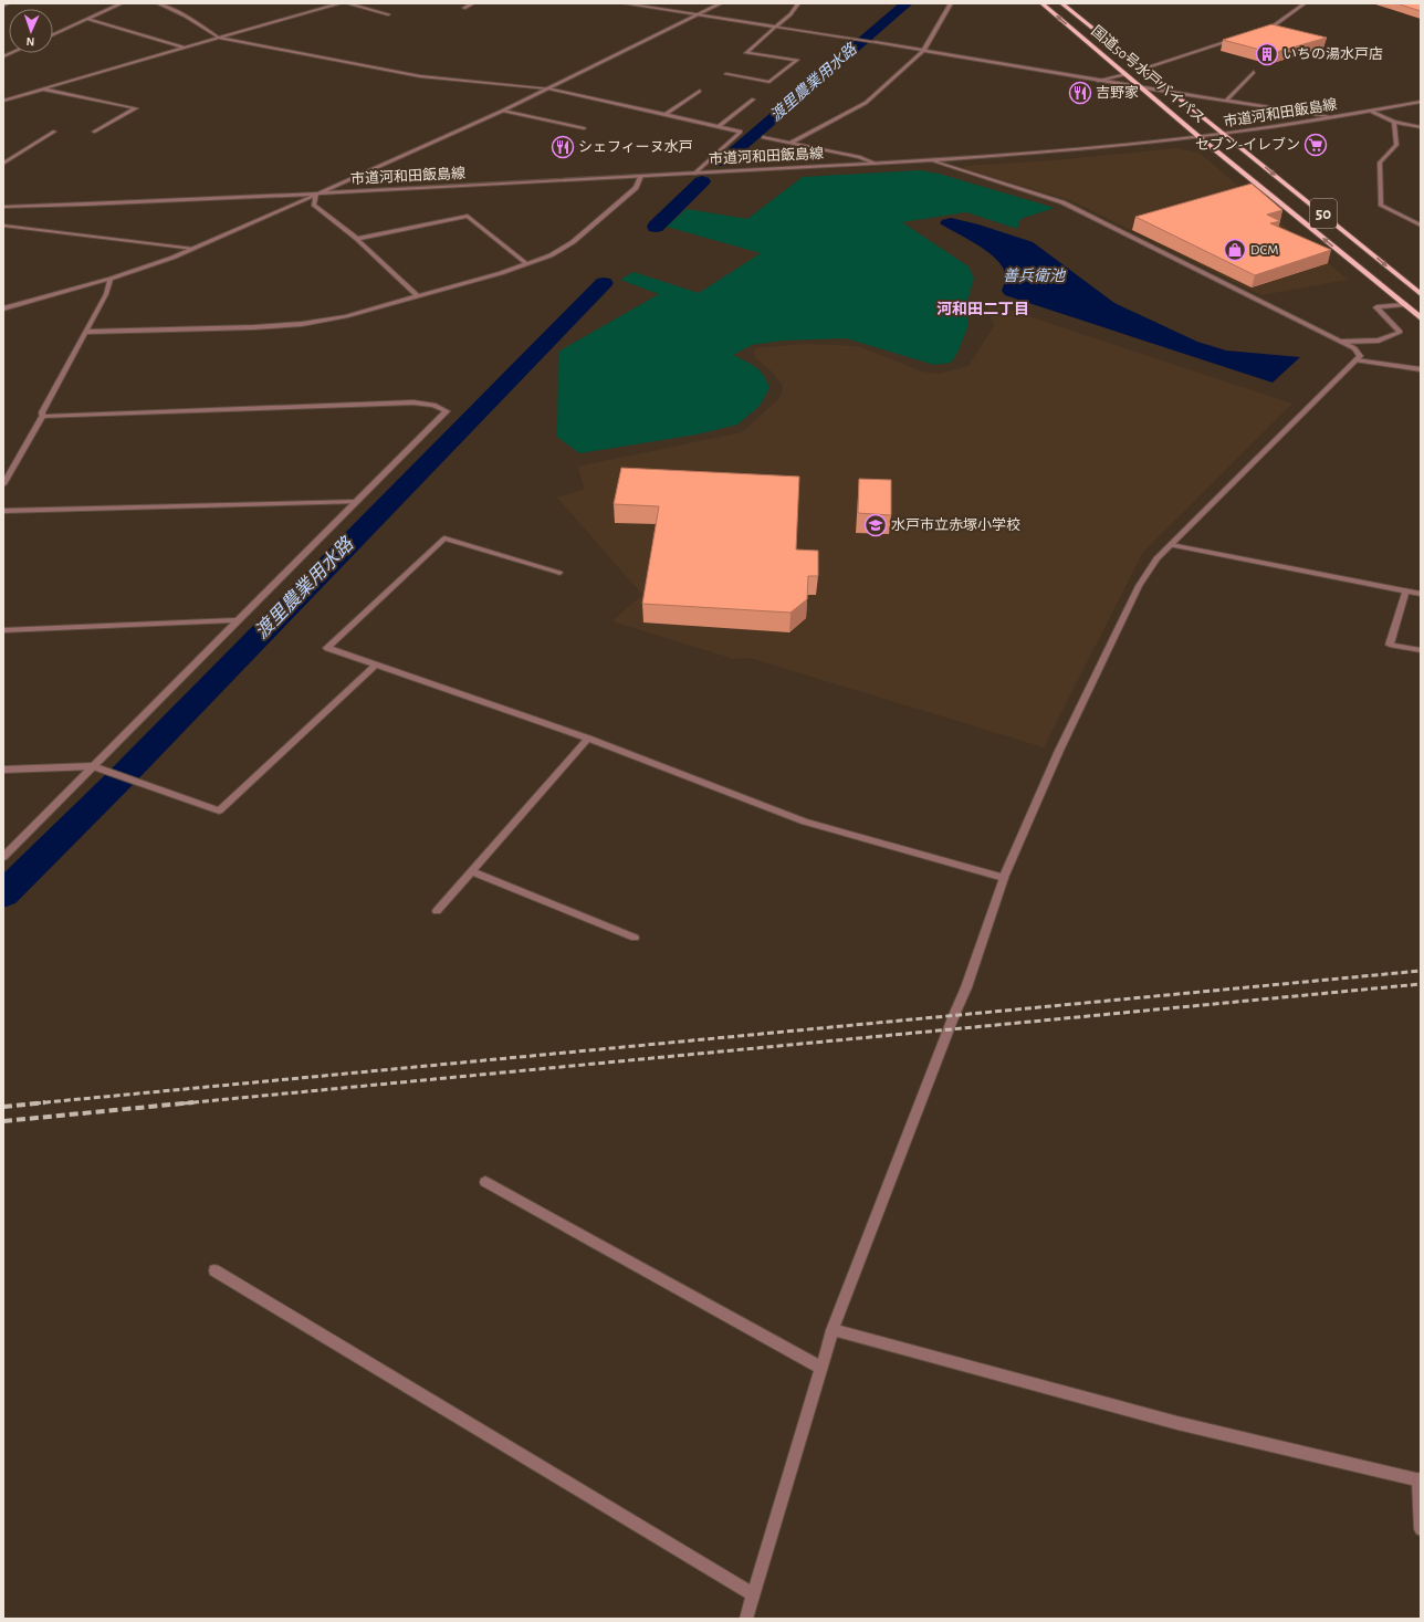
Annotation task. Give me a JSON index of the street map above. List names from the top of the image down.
{
  "streets": {
    "highway": ["国道50号水戸バイパス", "50"],
    "street": ["市道河和田飯島線"]
  },
  "crossings": [
    ["国道50号水戸バイパス", "市道河和田飯島線"]
  ],
  "districts": ["河和田二丁目"],
  "water": ["渡里農業用水路", "善兵衛池"],
  "places": {
    "building": ["いちの湯水戸店"],
    "restaurant": ["吉野家", "シェフィーヌ水戸"],
    "supermarket": ["セブン-イレブン"],
    "shop": ["DCM"],
    "school or university": ["水戸市立赤塚小学校"]
  },
  "north": "bottom"
}
